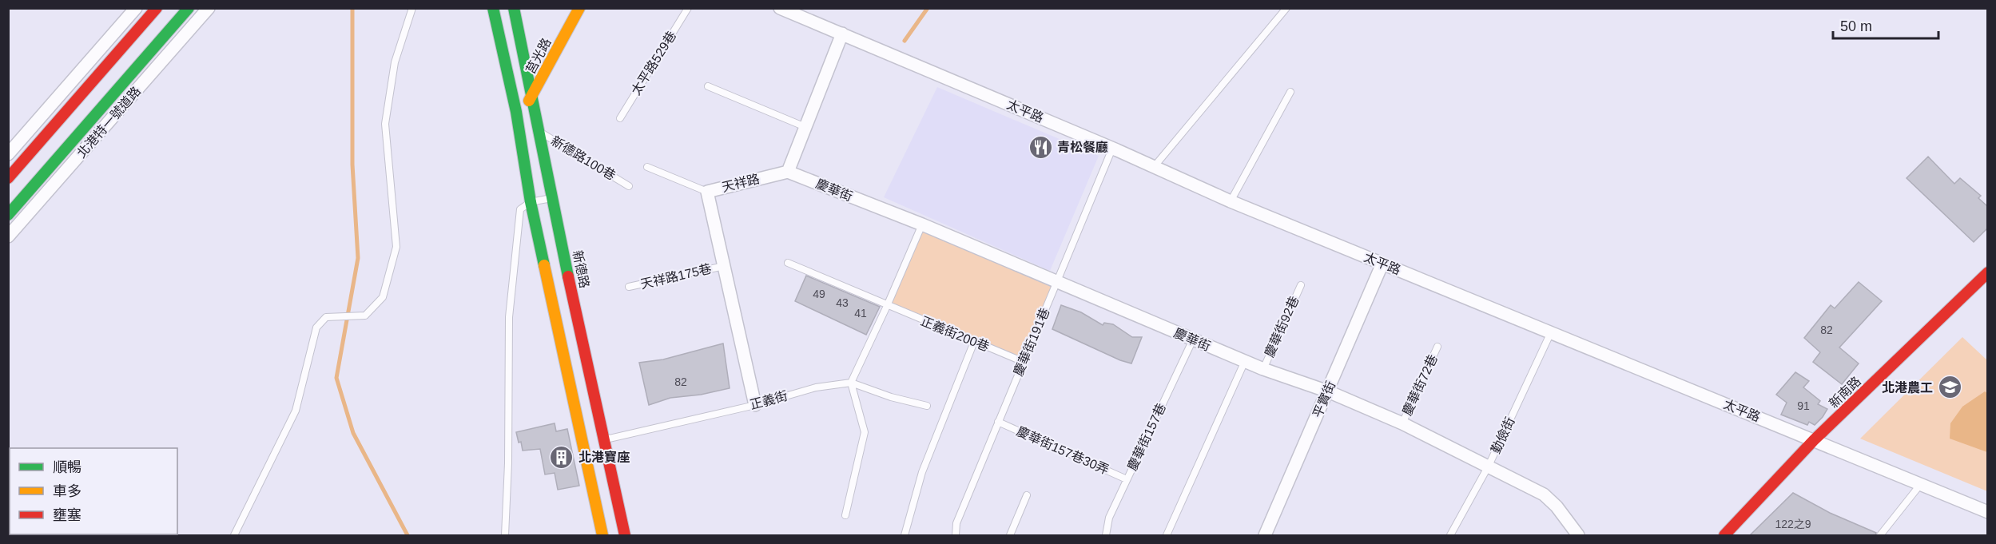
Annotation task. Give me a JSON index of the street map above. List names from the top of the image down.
{
  "streets": {
    "main road": [
      "莒光路",
      "北港特一號道路",
      "新德路",
      "新南路"
    ],
    "street": [
      "太平路",
      "天祥路",
      "慶華街",
      "平實街"
    ],
    "lane": [
      "太平路529巷",
      "新德路100巷",
      "天祥路175巷",
      "慶華街92巷",
      "正義街200巷",
      "慶華街191巷",
      "慶華街72巷",
      "正義街",
      "勤儉街",
      "慶華街157巷",
      "慶華街157巷30弄"
    ]
  },
  "crossings": [
    ["莒光路", "新德路"],
    ["太平路", "慶華街191巷"],
    ["太平路", "新南路"],
    ["太平路", "平實街"],
    ["太平路", "勤儉街"],
    ["新德路100巷", "新德路"],
    ["天祥路", "慶華街"],
    ["天祥路", "天祥路175巷"],
    ["天祥路", "正義街"],
    ["慶華街", "慶華街92巷"],
    ["慶華街", "慶華街191巷"],
    ["慶華街", "慶華街72巷"],
    ["慶華街", "平實街"],
    ["慶華街", "勤儉街"],
    ["慶華街", "慶華街157巷"],
    ["新德路", "正義街"],
    ["正義街200巷", "慶華街191巷"],
    ["慶華街191巷", "慶華街157巷30弄"],
    ["慶華街157巷", "慶華街157巷30弄"]
  ],
  "places": {
    "restaurant": ["青松餐廳"],
    "school or university": ["北港農工"],
    "building": ["北港寶座"]
  },
  "house_numbers": [
    "49",
    "43",
    "41",
    "82",
    "82",
    "91",
    "122之9"
  ],
  "legend": ["順暢", "車多", "壅塞"],
  "scale_bar": "50 m"
}
